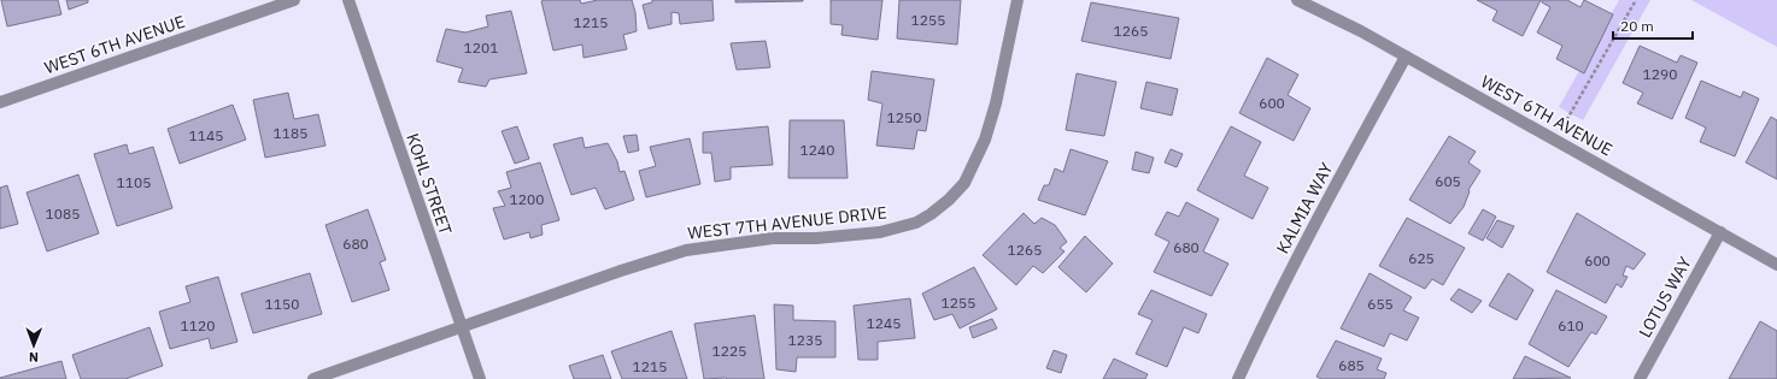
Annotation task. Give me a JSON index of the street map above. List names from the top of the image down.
{
  "streets": {
    "street": [
      "WEST 6TH AVENUE",
      "KOHL STREET",
      "KALMIA WAY",
      "WEST 7TH AVENUE DRIVE",
      "LOTUS WAY"
    ]
  },
  "crossings": [
    ["WEST 6TH AVENUE", "KALMIA WAY"],
    ["WEST 6TH AVENUE", "LOTUS WAY"],
    ["KOHL STREET", "WEST 7TH AVENUE DRIVE"]
  ],
  "house_numbers": [
    "1255",
    "1215",
    "1265",
    "1201",
    "1290",
    "600",
    "1250",
    "1185",
    "1145",
    "1240",
    "605",
    "1105",
    "1200",
    "1085",
    "680",
    "680",
    "1265",
    "625",
    "600",
    "1255",
    "1150",
    "655",
    "1245",
    "1120",
    "610",
    "1235",
    "1225",
    "685",
    "1215"
  ],
  "scale_bar": "20 m",
  "north": "bottom"
}
